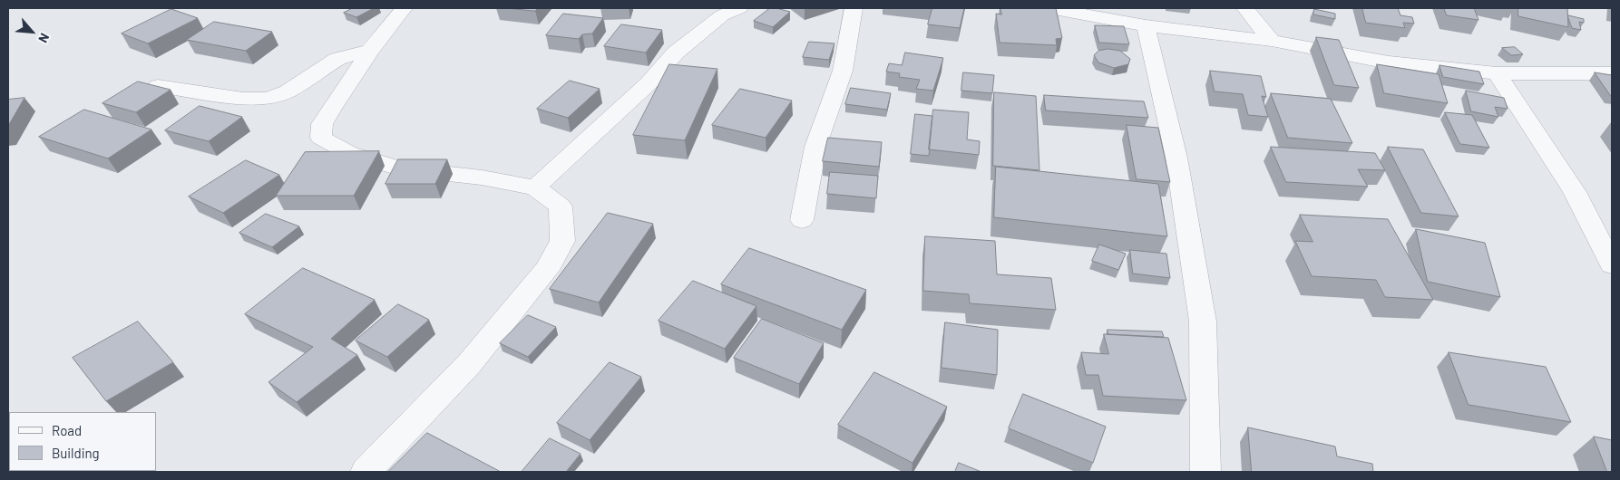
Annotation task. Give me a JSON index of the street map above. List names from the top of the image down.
{
  "legend": ["Road", "Building"],
  "north": "bottom right"
}
